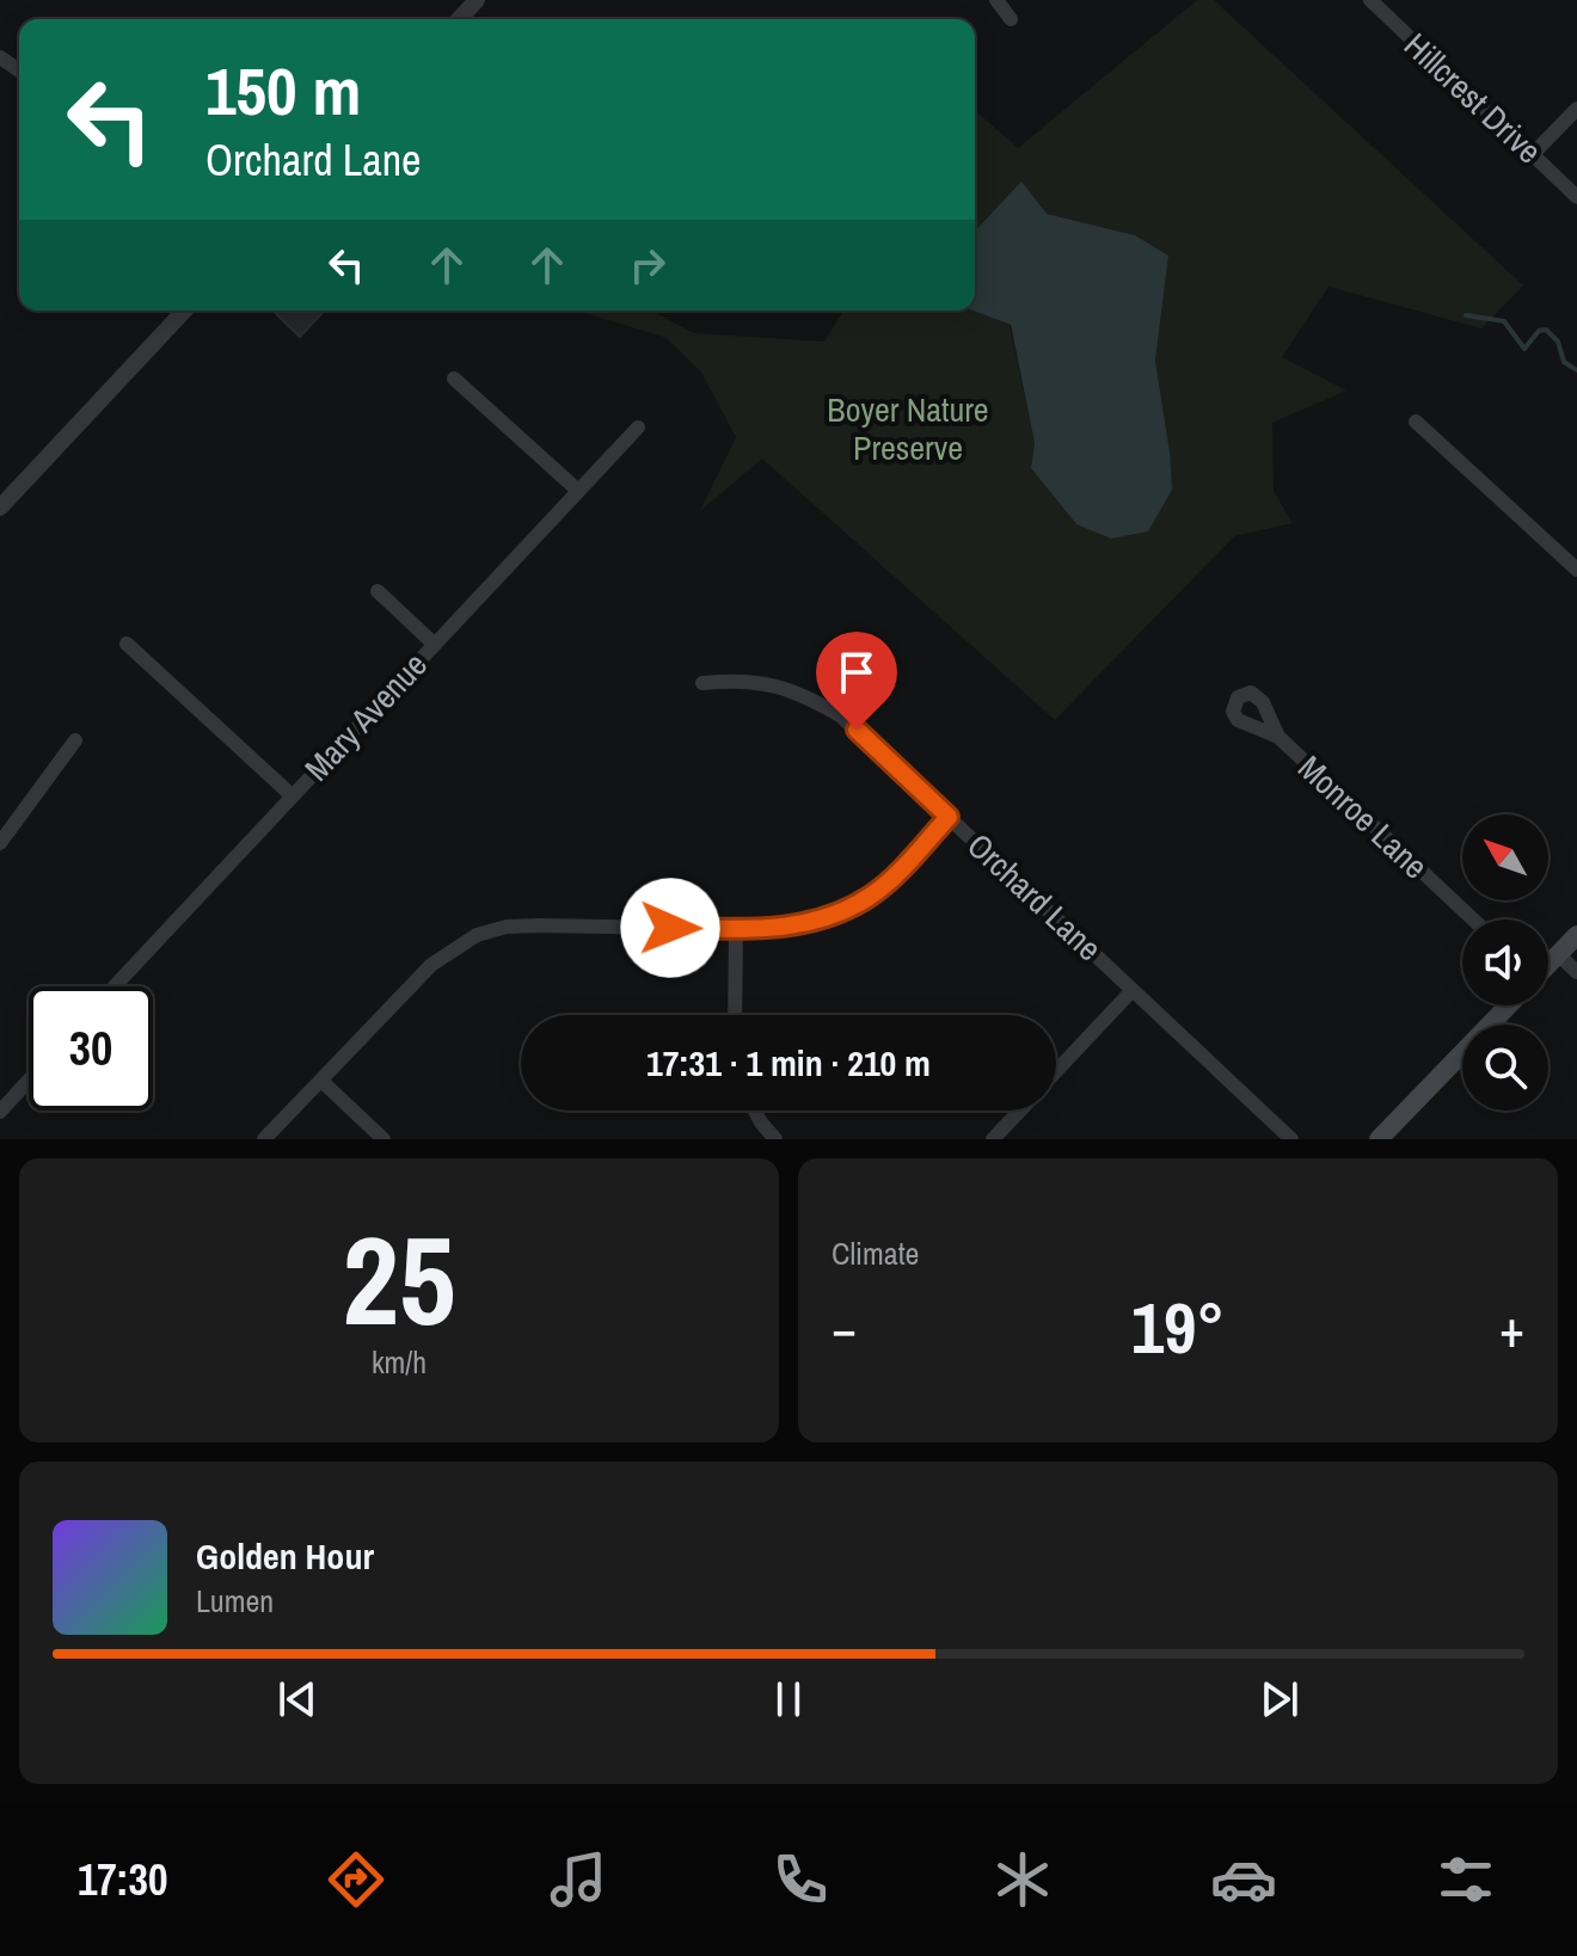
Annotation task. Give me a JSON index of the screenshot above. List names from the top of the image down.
{
  "streets": {
    "street": [
      "Hillcrest Drive",
      "Mary Avenue",
      "Monroe Lane",
      "Orchard Lane"
    ]
  },
  "parks": ["Boyer Nature Preserve"],
  "north": "top left",
  "page": {
    "turn": ["150 m", "Orchard Lane"],
    "limit": "30",
    "trip": "17:31 · 1 min · 210 m",
    "tile": [
      ["25", "km/h"],
      "Climate"
    ],
    "heat": ["−", "19°", "+"],
    "song": ["Golden Hour", "Lumen"],
    "tabs": "17:30"
  }
}
